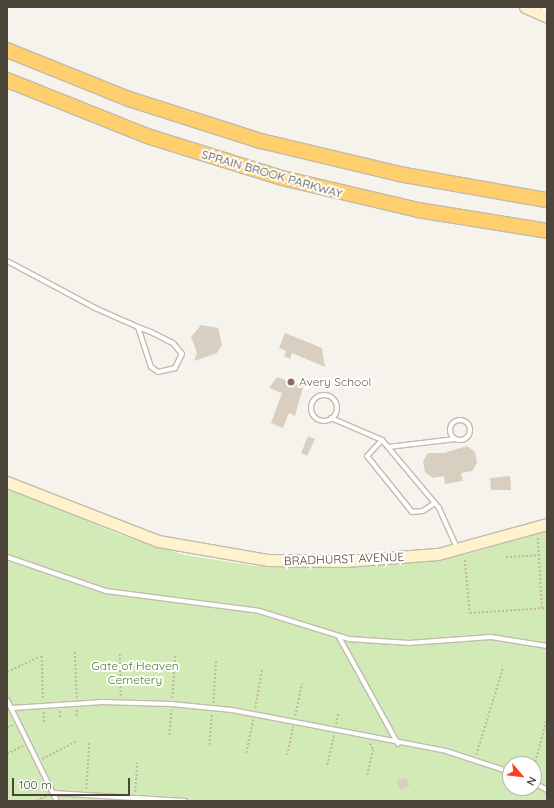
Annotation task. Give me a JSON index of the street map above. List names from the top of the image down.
{
  "streets": {
    "highway": ["SPRAIN BROOK PARKWAY"],
    "main road": ["BRADHURST AVENUE"]
  },
  "parks": ["Gate of Heaven Cemetery"],
  "places": ["Avery School"],
  "scale_bar": "100 m",
  "north": "bottom right"
}
